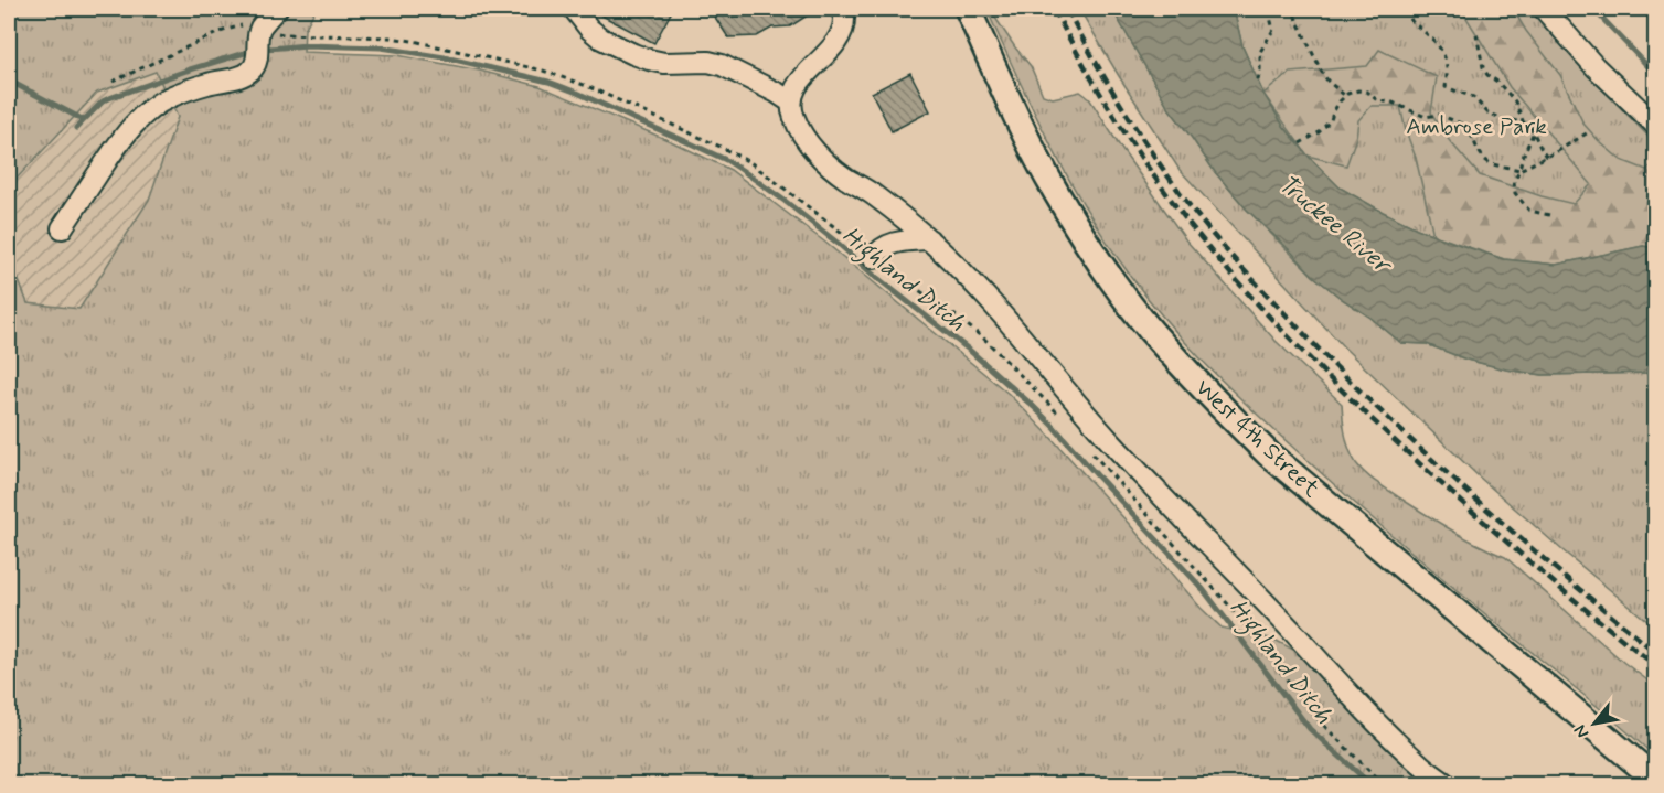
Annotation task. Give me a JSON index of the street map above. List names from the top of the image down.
{
  "streets": {
    "main road": ["West 4th Street"]
  },
  "water": ["Truckee River", "Highland Ditch"],
  "parks": ["Ambrose Park"],
  "north": "bottom left"
}
